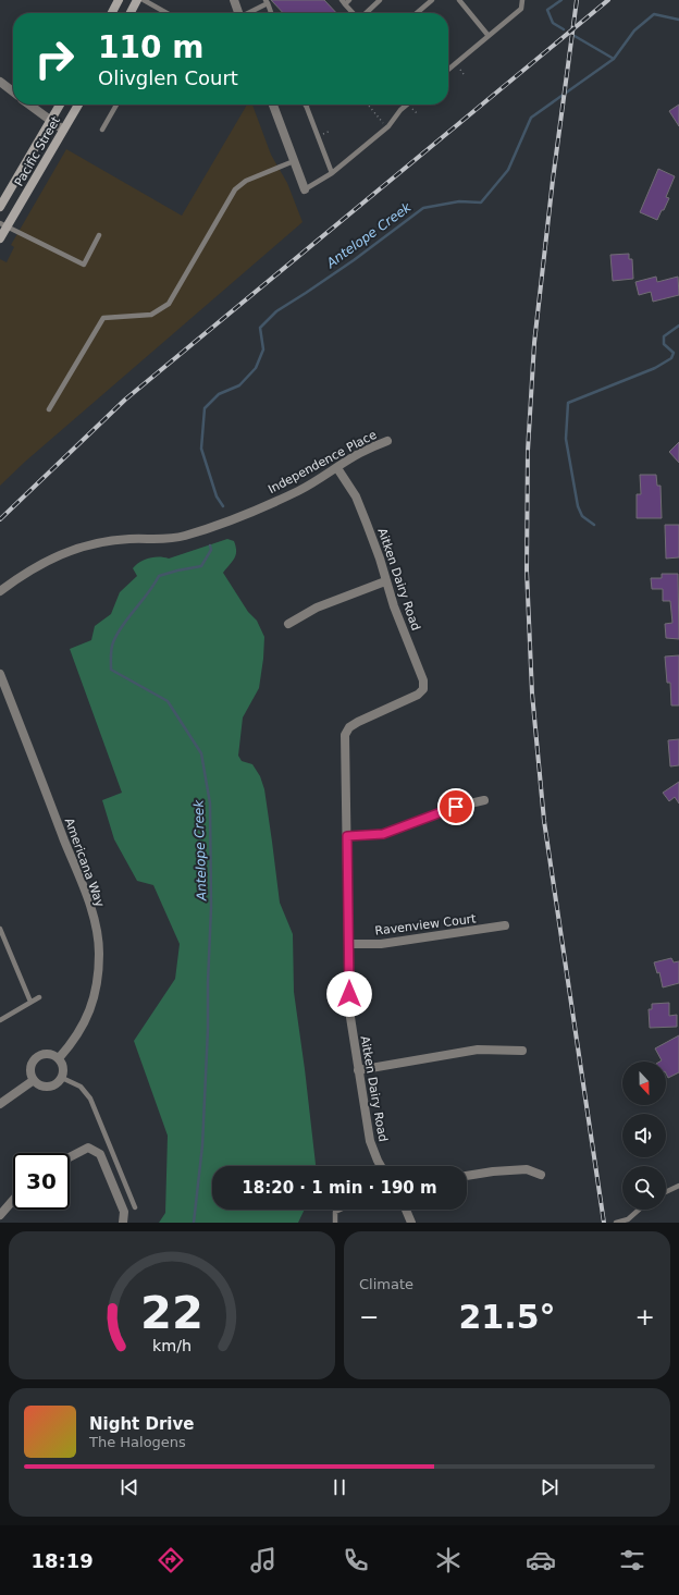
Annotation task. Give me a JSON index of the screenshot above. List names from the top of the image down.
{
  "streets": {
    "main road": ["Pacific Street"],
    "street": [
      "Independence Place",
      "Aitken Dairy Road",
      "Americana Way",
      "Ravenview Court"
    ]
  },
  "crossings": [
    ["Independence Place", "Aitken Dairy Road"],
    ["Aitken Dairy Road", "Ravenview Court"]
  ],
  "water": ["Antelope Creek"],
  "north": "bottom",
  "page": {
    "turn": ["110 m", "Olivglen Court"],
    "limit": "30",
    "trip": "18:20 · 1 min · 190 m",
    "tile": "Climate",
    "heat": ["−", "21.5°", "+"],
    "song": ["Night Drive", "The Halogens"],
    "tabs": "18:19",
    "gauge": ["22", "km/h"]
  }
}
